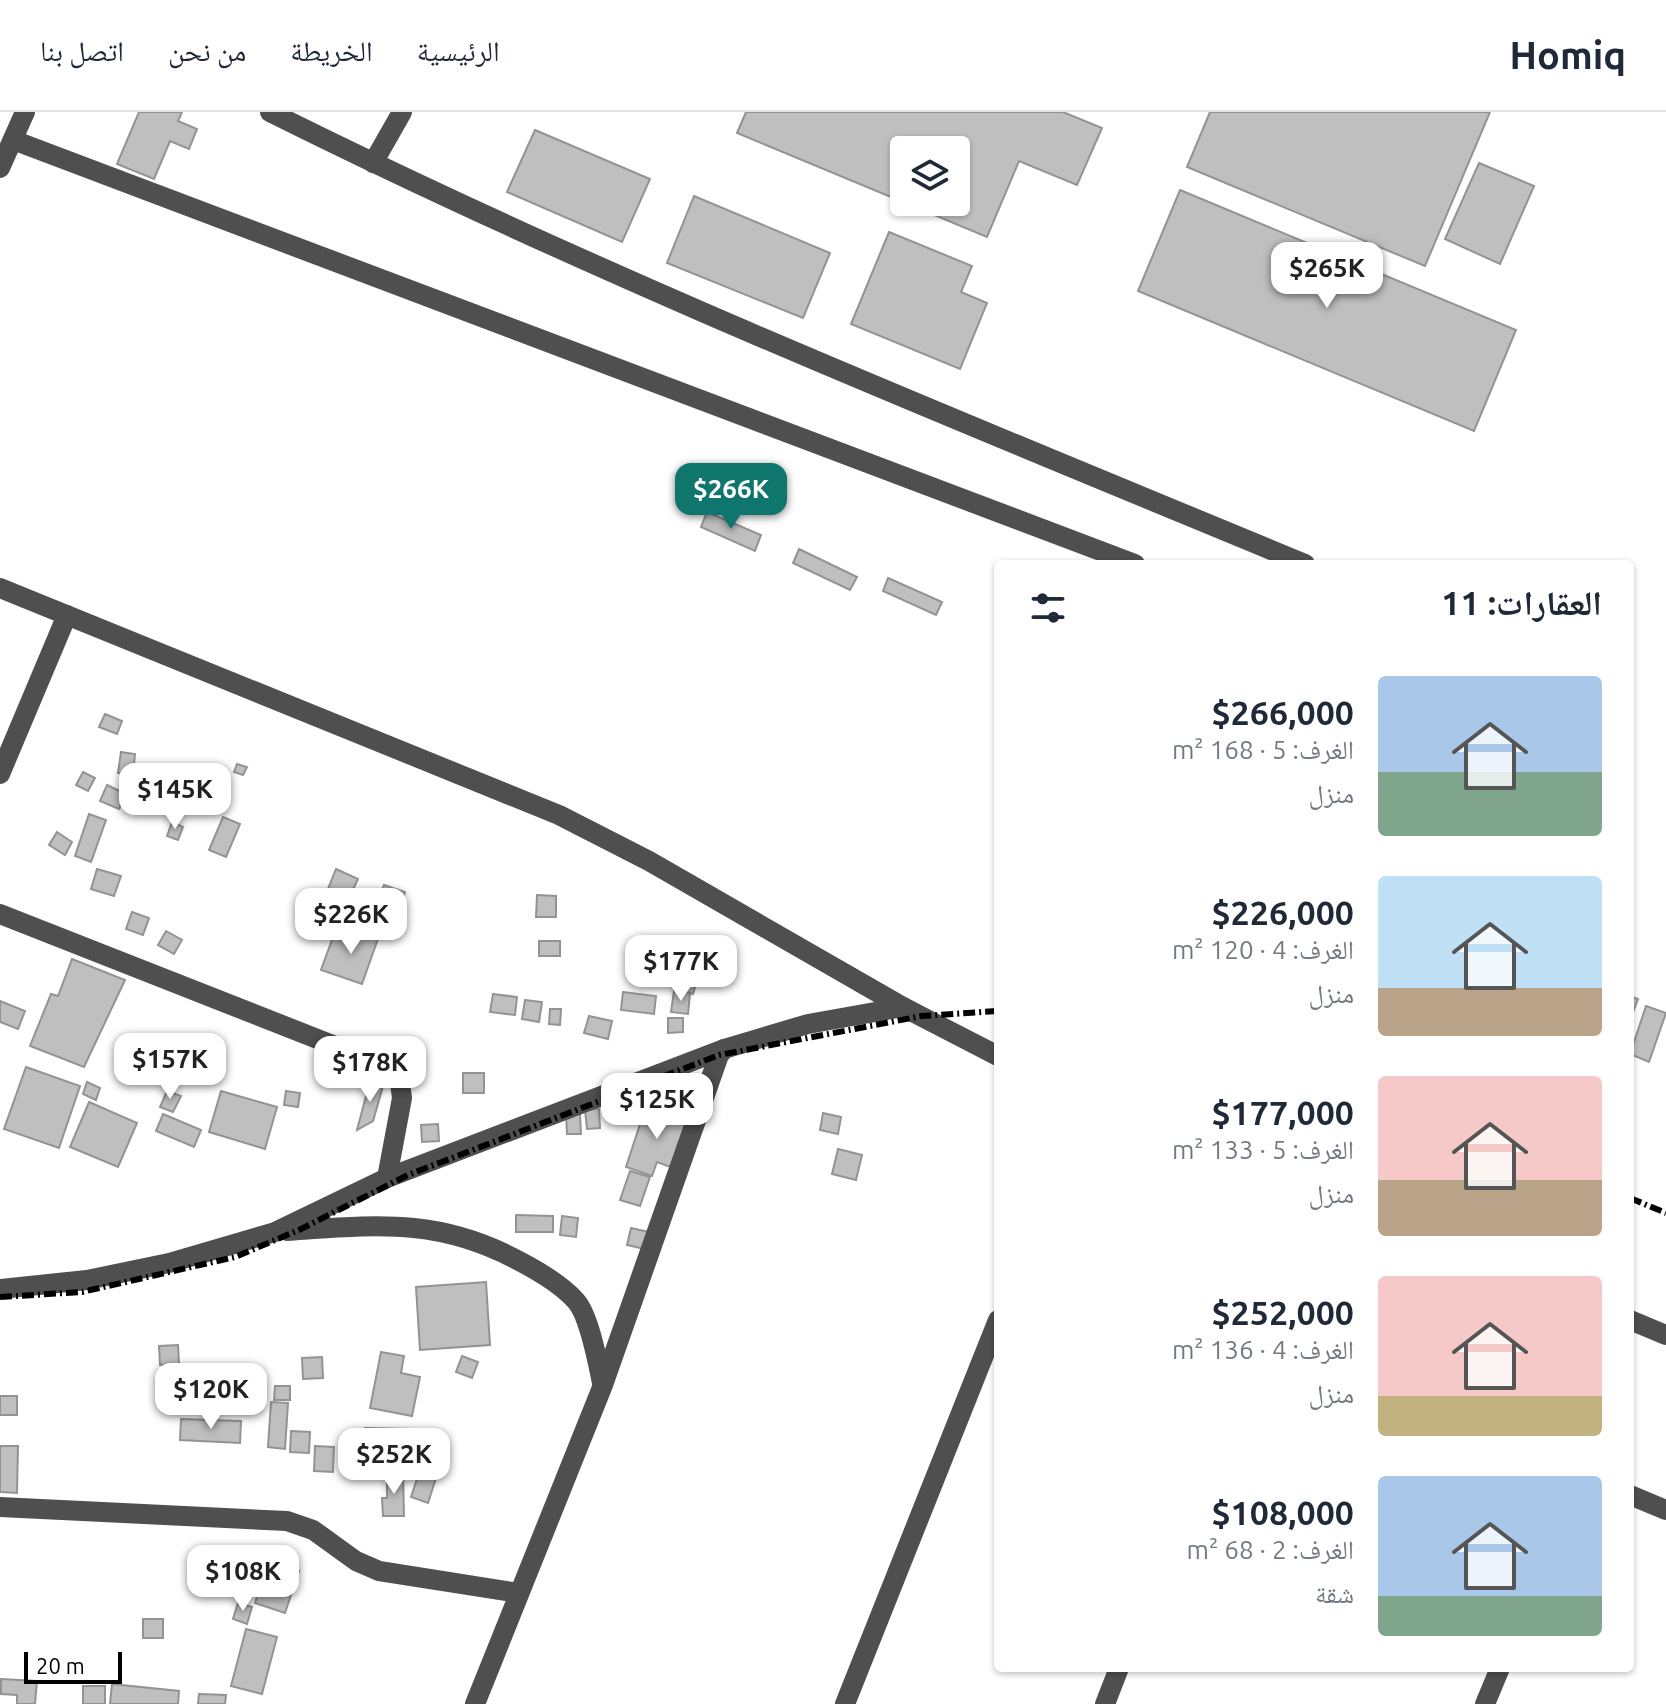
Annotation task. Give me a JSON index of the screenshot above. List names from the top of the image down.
{
  "scale_bar": "20 m",
  "page": {
    "header": "Homiq",
    "nav": [
      "الرئيسية",
      "الخريطة",
      "من نحن",
      "اتصل بنا"
    ],
    "price": [
      "$265K",
      "$266K",
      "$145K",
      "$226K",
      "$177K",
      "$157K",
      "$178K",
      "$125K",
      "$120K",
      "$252K",
      "$108K"
    ],
    "heading": "العقارات: 11",
    "list": [
      {
        "name": "$266,000",
        "note": "الغرف: 5 · 168 m² · منزل"
      },
      {
        "name": "$226,000",
        "note": "الغرف: 4 · 120 m² · منزل"
      },
      {
        "name": "$177,000",
        "note": "الغرف: 5 · 133 m² · منزل"
      },
      {
        "name": "$252,000",
        "note": "الغرف: 4 · 136 m² · منزل"
      },
      {
        "name": "$108,000",
        "note": "الغرف: 2 · 68 m² · شقة"
      }
    ],
    "scale": "20 m"
  }
}
